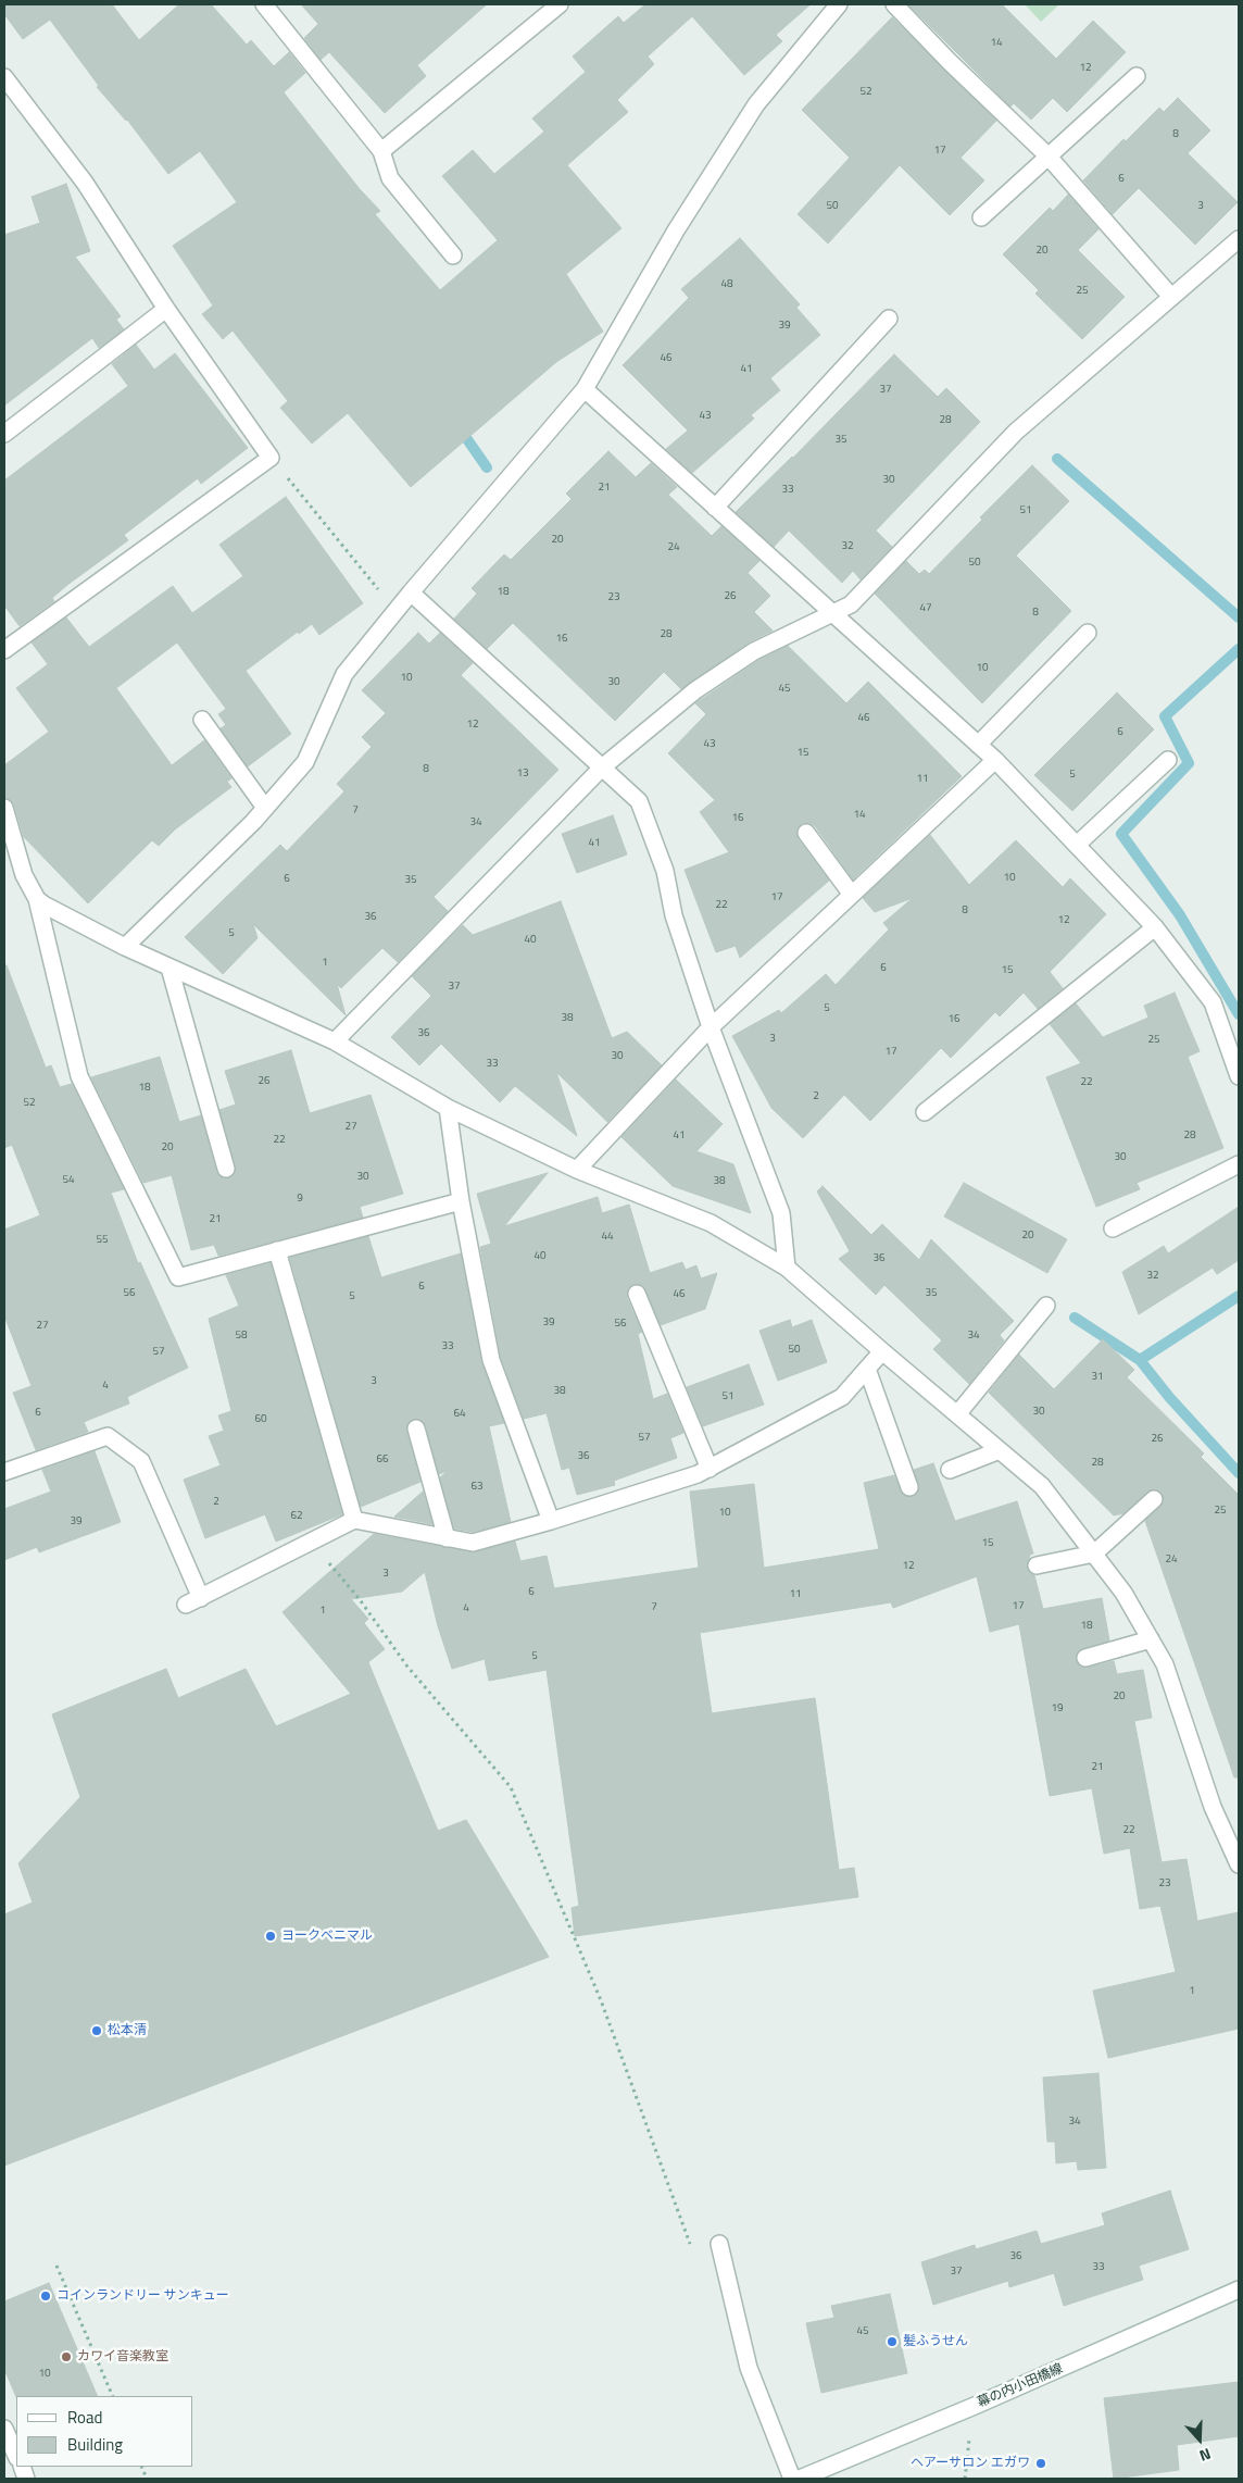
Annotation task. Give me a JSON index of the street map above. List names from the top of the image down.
{
  "streets": {
    "street": ["幕の内小田橋線"]
  },
  "places": [
    "ヨークベニマル",
    "松本清",
    "コインランドリー サンキュー",
    "髪ふうせん",
    "カワイ音楽教室",
    "ヘアーサロン エガワ"
  ],
  "house_numbers": [
    "14",
    "12",
    "52",
    "8",
    "17",
    "6",
    "50",
    "3",
    "20",
    "48",
    "25",
    "39",
    "46",
    "41",
    "37",
    "43",
    "28",
    "35",
    "30",
    "21",
    "33",
    "51",
    "20",
    "32",
    "24",
    "50",
    "18",
    "26",
    "23",
    "47",
    "8",
    "28",
    "16",
    "10",
    "10",
    "30",
    "45",
    "46",
    "12",
    "6",
    "43",
    "15",
    "8",
    "13",
    "5",
    "11",
    "7",
    "14",
    "16",
    "34",
    "41",
    "10",
    "6",
    "35",
    "17",
    "22",
    "8",
    "36",
    "12",
    "5",
    "40",
    "1",
    "6",
    "15",
    "37",
    "5",
    "38",
    "16",
    "36",
    "3",
    "25",
    "17",
    "30",
    "33",
    "26",
    "22",
    "18",
    "2",
    "52",
    "27",
    "41",
    "28",
    "22",
    "20",
    "30",
    "30",
    "54",
    "38",
    "9",
    "21",
    "20",
    "44",
    "55",
    "40",
    "36",
    "32",
    "6",
    "56",
    "35",
    "46",
    "5",
    "39",
    "56",
    "27",
    "58",
    "34",
    "33",
    "50",
    "57",
    "31",
    "3",
    "4",
    "38",
    "51",
    "30",
    "6",
    "64",
    "60",
    "57",
    "26",
    "36",
    "66",
    "28",
    "63",
    "2",
    "25",
    "10",
    "62",
    "39",
    "15",
    "24",
    "12",
    "3",
    "6",
    "11",
    "17",
    "7",
    "4",
    "1",
    "18",
    "5",
    "20",
    "19",
    "21",
    "22",
    "23",
    "1",
    "34",
    "36",
    "33",
    "37",
    "45",
    "10"
  ],
  "legend": ["Road", "Building"],
  "north": "bottom"
}
